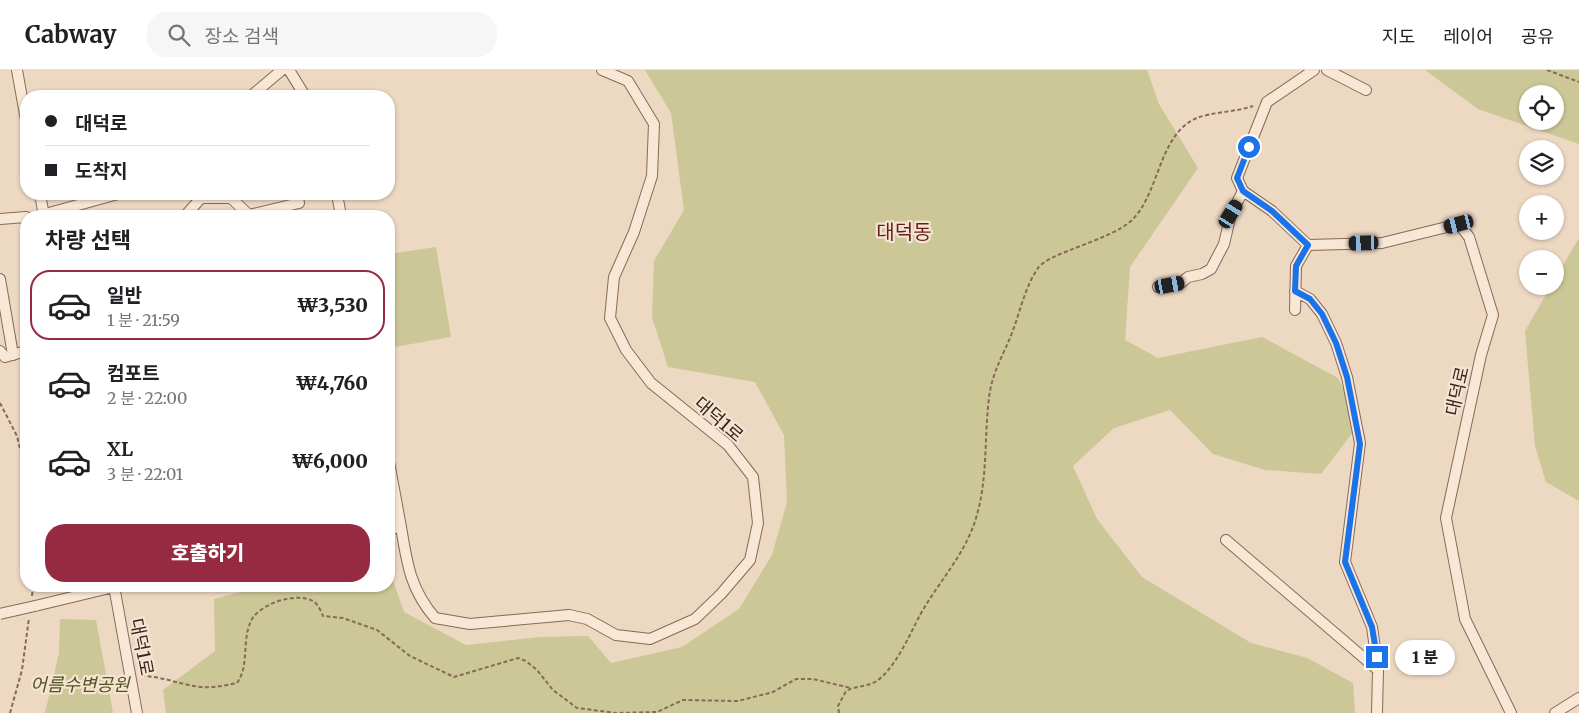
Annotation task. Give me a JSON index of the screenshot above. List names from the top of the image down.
{
  "streets": {
    "street": ["대덕로", "대덕1로"]
  },
  "districts": ["대덕동"],
  "parks": ["어름수변공원"],
  "page": {
    "header": "Cabway",
    "search": "장소 검색",
    "nav": ["지도", "레이어", "공유"],
    "map_buttons": ["+", "−"],
    "banner": ["대덕로", "도착지"],
    "heading": "차량 선택",
    "list": [
      {
        "name": "일반",
        "note": "1 분 · 21:59",
        "value": "₩3,530"
      },
      {
        "name": "컴포트",
        "note": "2 분 · 22:00",
        "value": "₩4,760"
      },
      {
        "name": "XL",
        "note": "3 분 · 22:01",
        "value": "₩6,000"
      }
    ],
    "buttons": "호출하기",
    "bubble": "1 분"
  }
}
